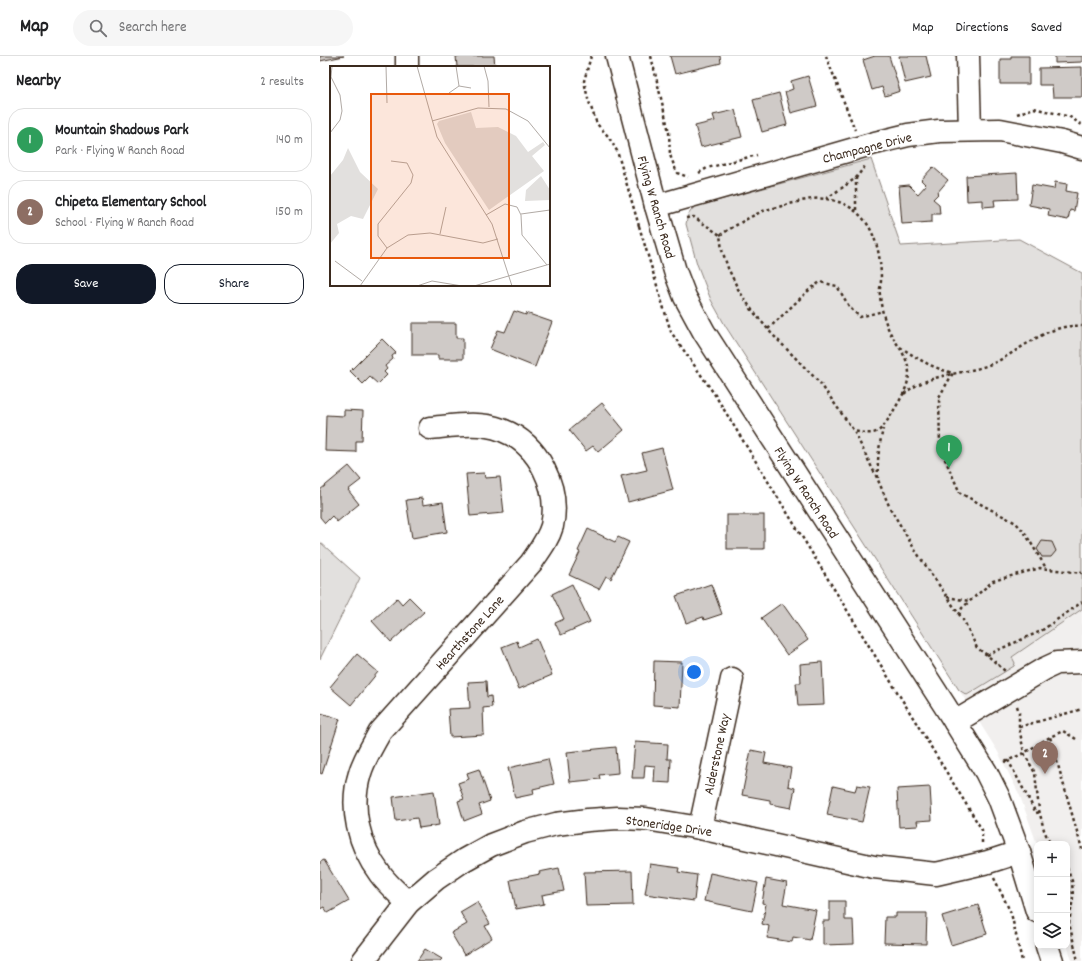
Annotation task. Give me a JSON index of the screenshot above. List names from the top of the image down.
{
  "streets": {
    "street": [
      "Champagne Drive",
      "Flying W Ranch Road",
      "Hearthstone Lane",
      "Alderstone Way",
      "Stoneridge Drive"
    ]
  },
  "crossings": [
    ["Champagne Drive", "Flying W Ranch Road"],
    ["Flying W Ranch Road", "Stoneridge Drive"],
    ["Hearthstone Lane", "Stoneridge Drive"],
    ["Alderstone Way", "Stoneridge Drive"]
  ],
  "page": {
    "header": "Map",
    "search": "Search here",
    "nav": ["Map", "Directions", "Saved"],
    "heading": ["Nearby", "2 results"],
    "list": [
      {
        "mark": "1",
        "name": "Mountain Shadows Park",
        "note": "Park · Flying W Ranch Road",
        "value": "140 m"
      },
      {
        "mark": "2",
        "name": "Chipeta Elementary School",
        "note": "School · Flying W Ranch Road",
        "value": "150 m"
      }
    ],
    "buttons": ["Save", "Share"],
    "pins": ["1", "2"],
    "map_buttons": ["+", "−"]
  }
}
